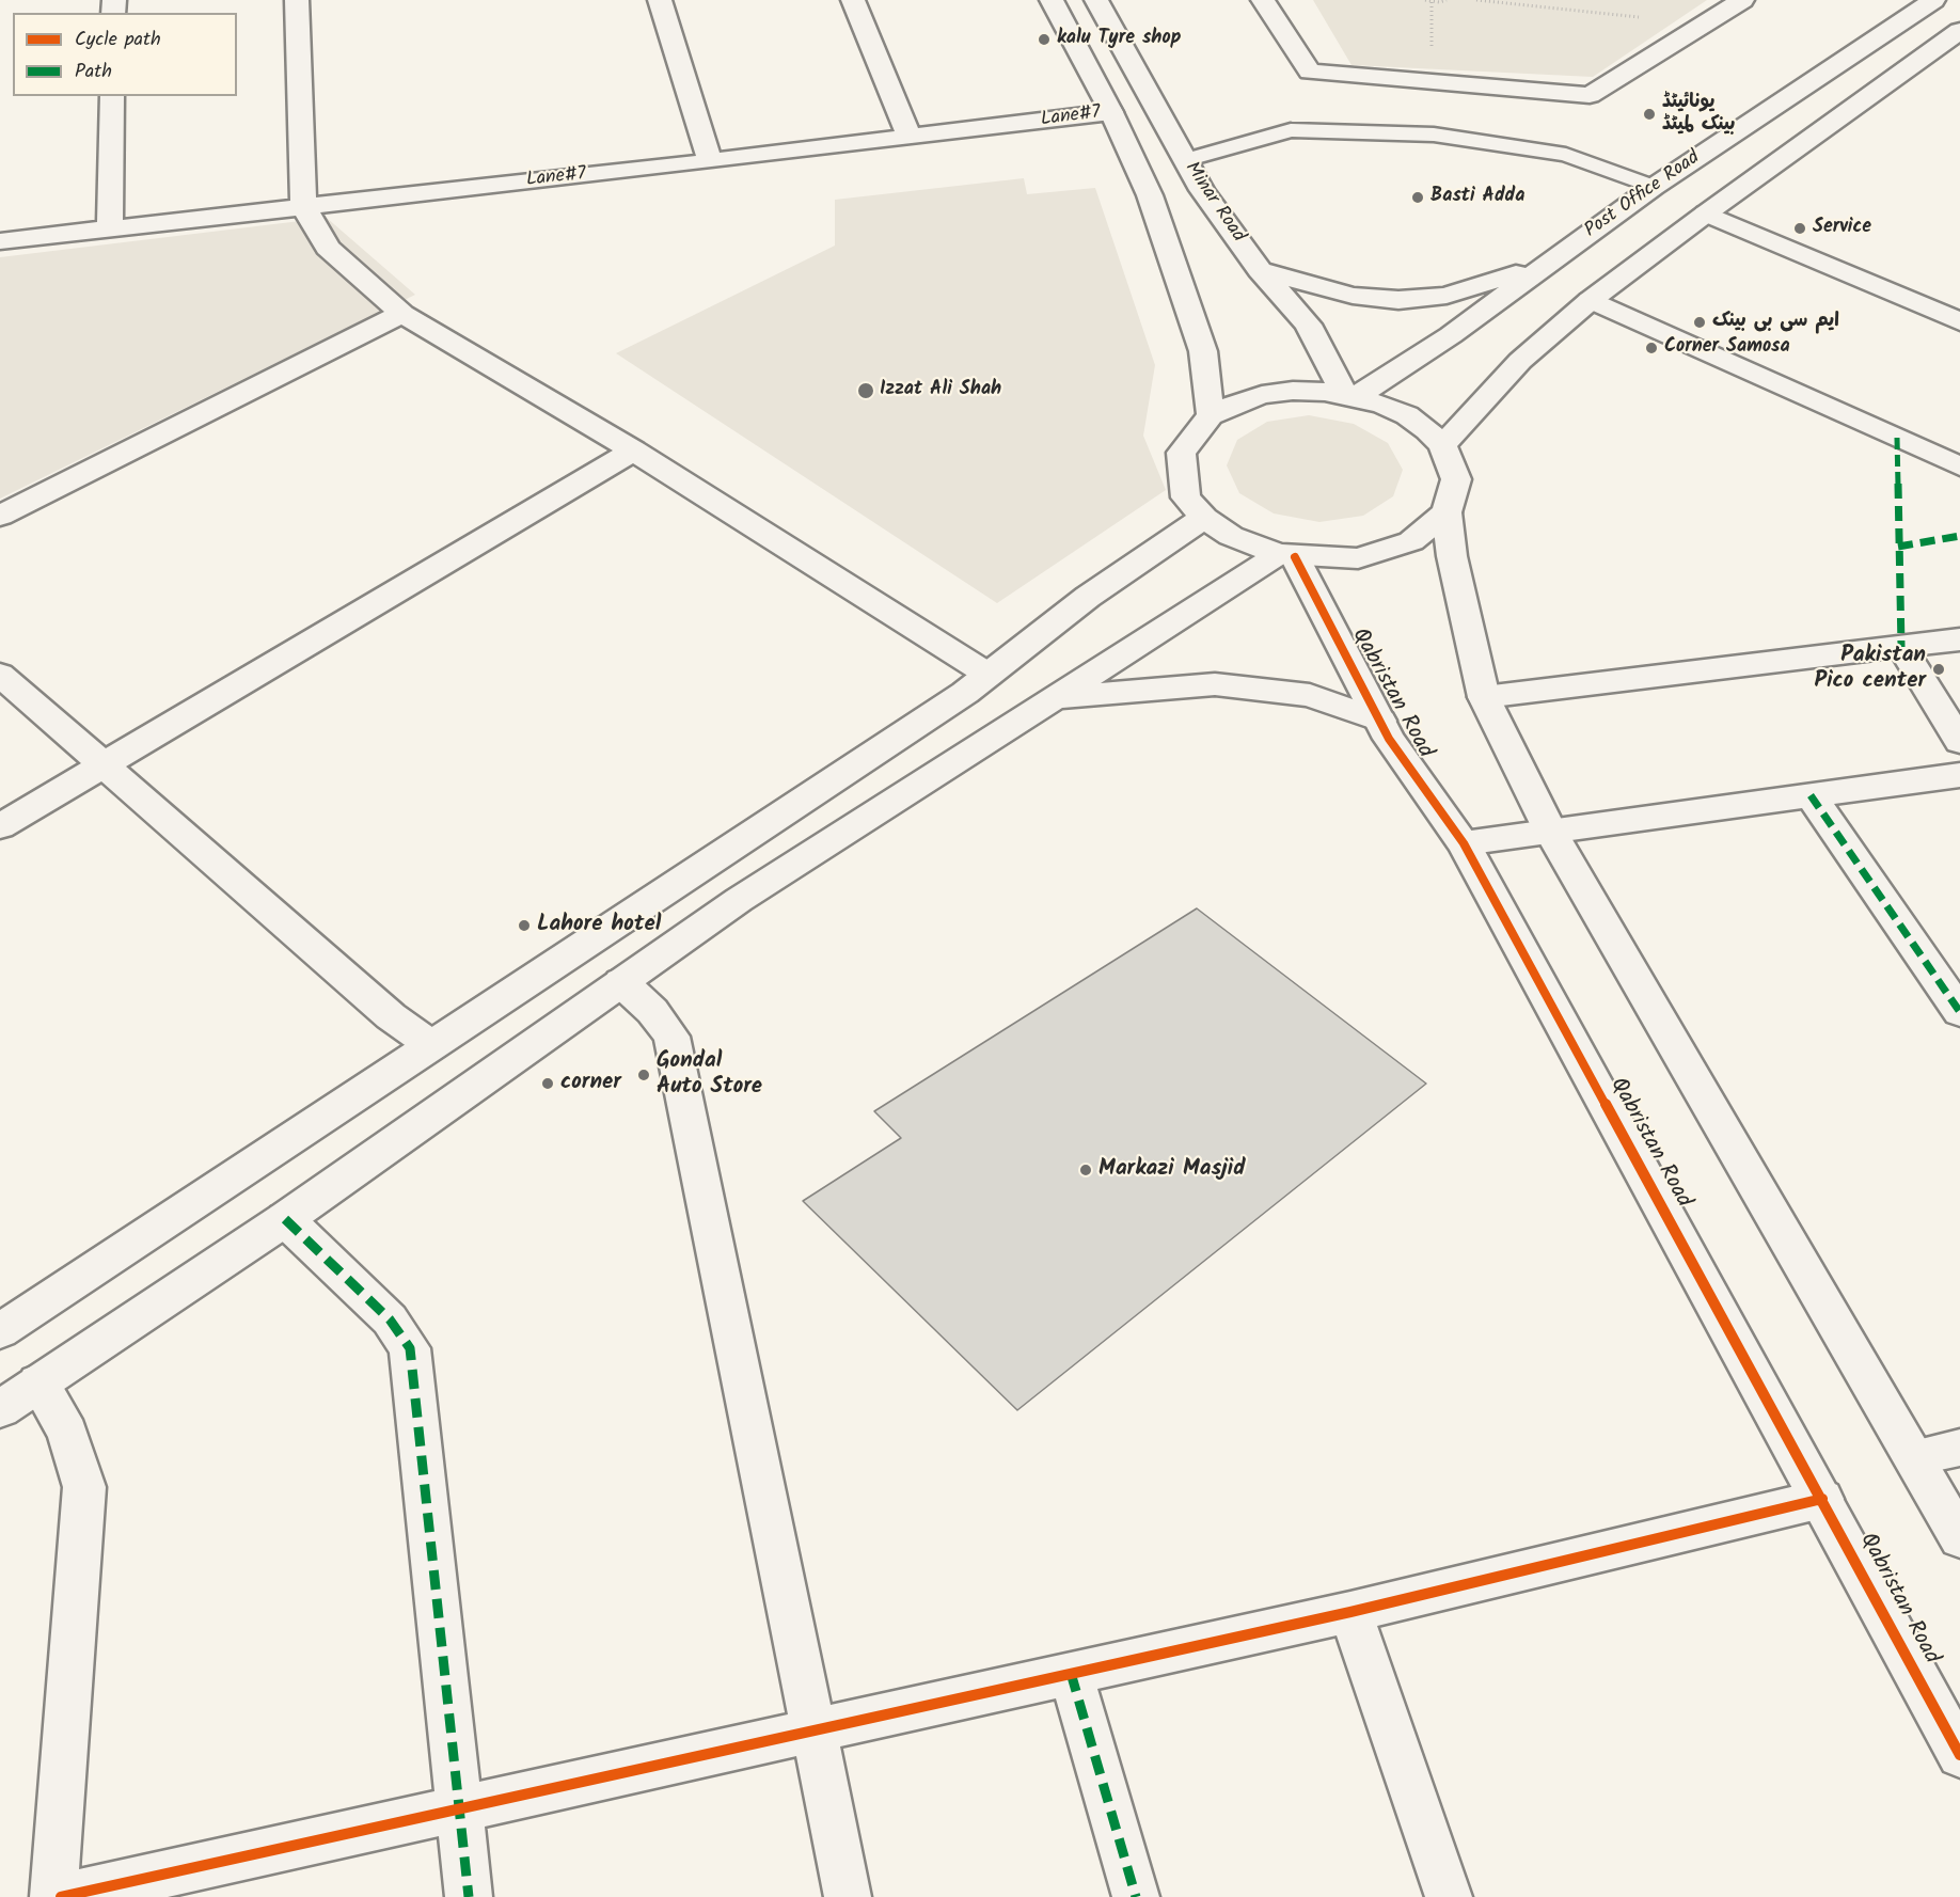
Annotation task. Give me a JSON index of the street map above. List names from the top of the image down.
{
  "streets": {
    "street": [
      "Lane#7",
      "Post Office Road",
      "Minar Road",
      "Qabristan Road"
    ]
  },
  "crossings": [
    ["Lane#7", "Minar Road"],
    ["Post Office Road", "Minar Road"],
    ["Post Office Road", "Qabristan Road"],
    ["Minar Road", "Qabristan Road"]
  ],
  "places": [
    "kalu Tyre shop",
    "یونائیٹڈ بینک لمیٹڈ",
    "Basti Adda",
    "Service",
    "ایم سی بی بینک",
    "Corner Samosa",
    "Izzat Ali Shah",
    "Pakistan Pico center",
    "Lahore hotel",
    "Gondal Auto Store",
    "corner",
    "Markazi Masjid"
  ],
  "legend": ["Cycle path", "Path"]
}
